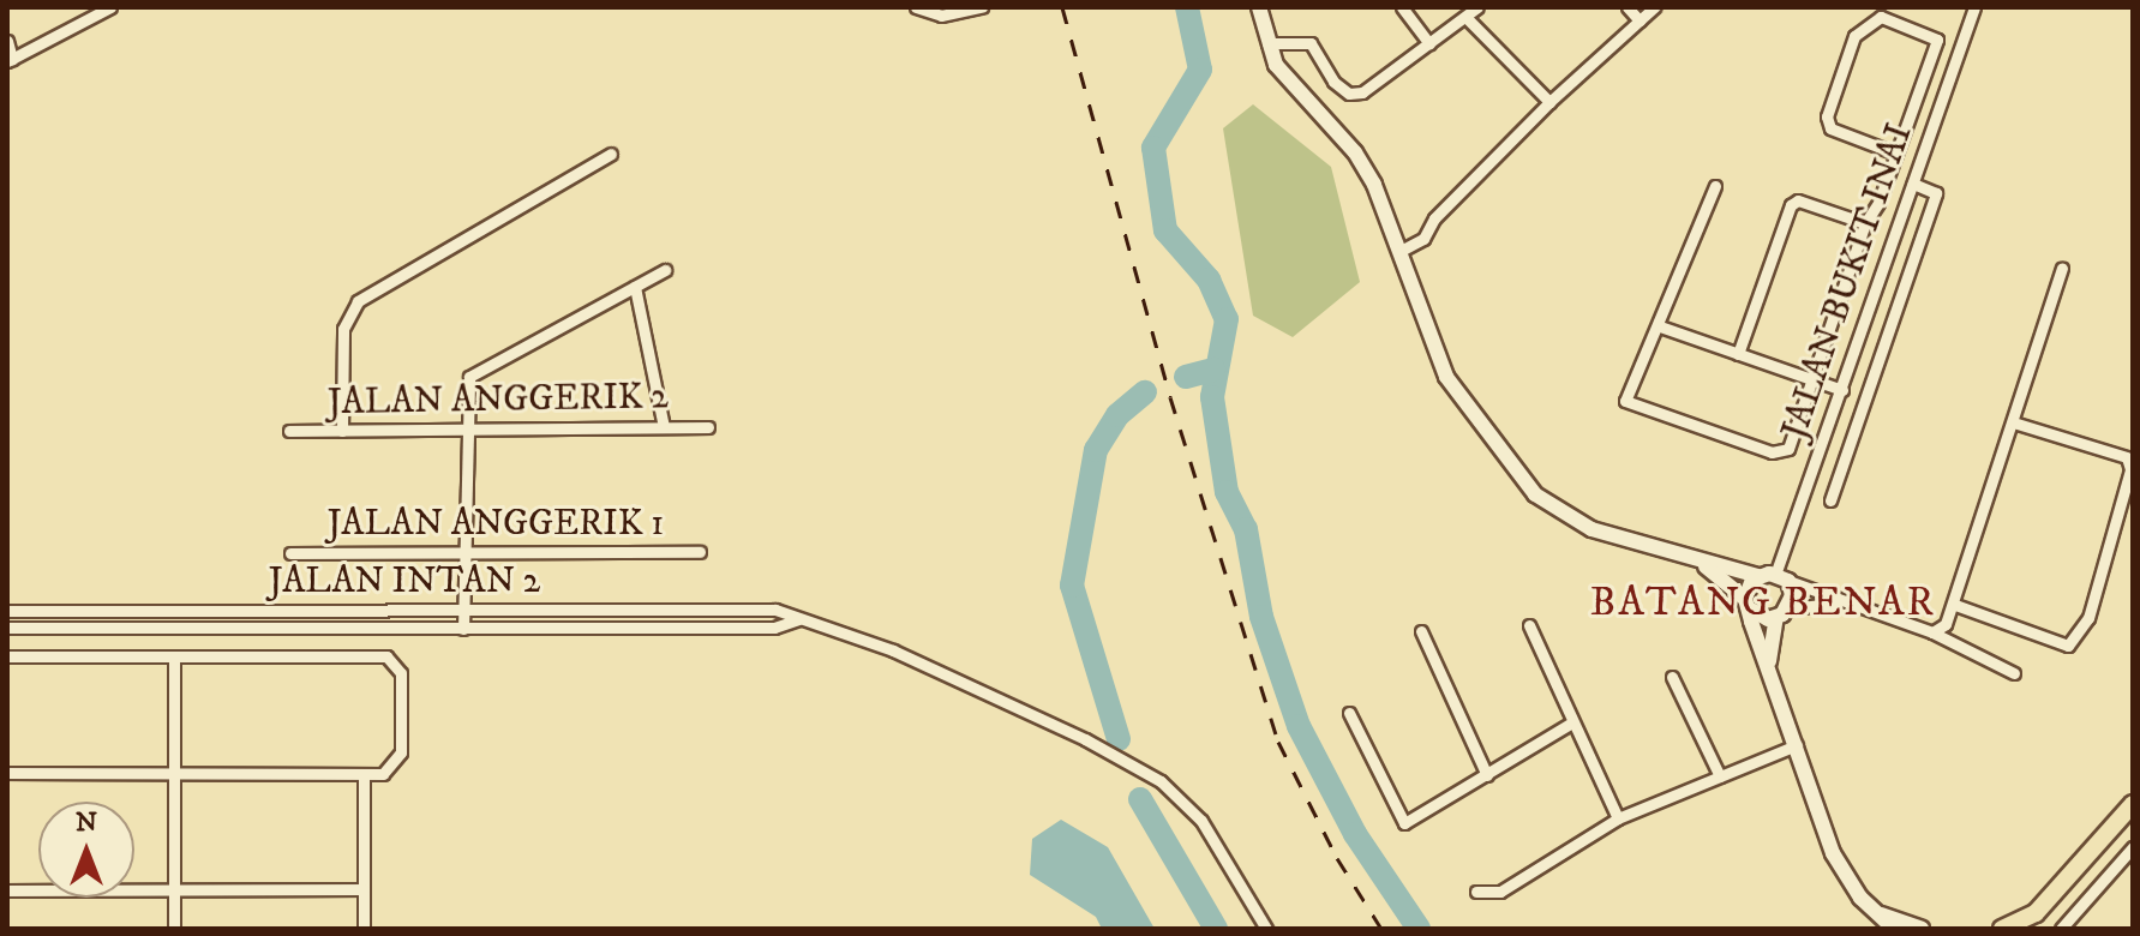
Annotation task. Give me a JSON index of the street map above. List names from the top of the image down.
{
  "streets": {
    "street": [
      "JALAN BUKIT INAI",
      "JALAN ANGGERIK 2",
      "JALAN ANGGERIK 1",
      "JALAN INTAN 2"
    ]
  },
  "districts": ["BATANG BENAR"],
  "north": "top"
}
